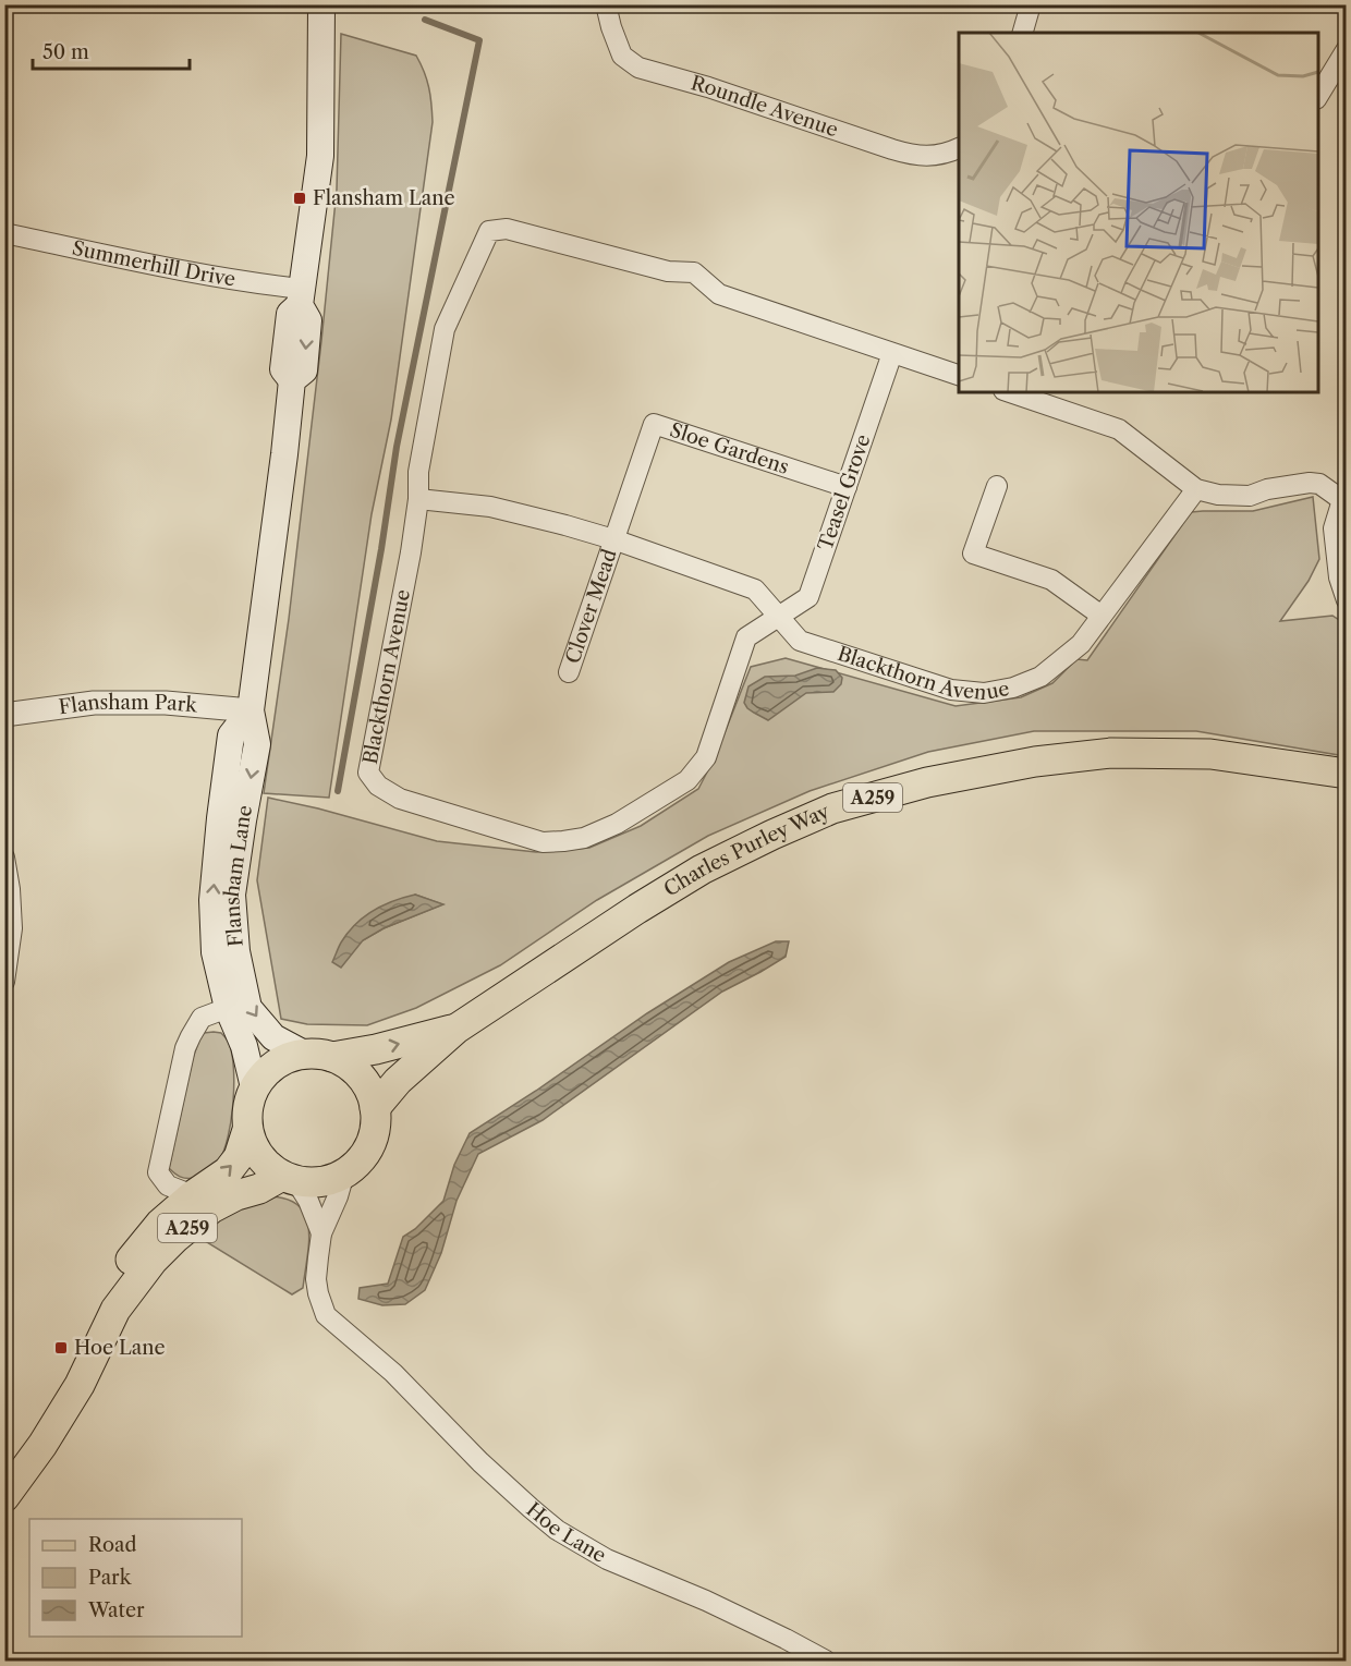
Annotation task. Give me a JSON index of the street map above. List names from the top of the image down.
{
  "streets": {
    "main road": ["A259", "Charles Purley Way", "Flansham Lane"],
    "street": [
      "Roundle Avenue",
      "Summerhill Drive",
      "Sloe Gardens",
      "Teasel Grove",
      "Clover Mead",
      "Blackthorn Avenue",
      "Flansham Park",
      "Hoe Lane"
    ]
  },
  "crossings": [
    ["Summerhill Drive", "Flansham Lane"],
    ["Sloe Gardens", "Teasel Grove"],
    ["Sloe Gardens", "Clover Mead"],
    ["Teasel Grove", "Blackthorn Avenue"],
    ["Flansham Park", "Flansham Lane"],
    ["A259", "Charles Purley Way"],
    ["A259", "Flansham Lane"],
    ["A259", "Hoe Lane"],
    ["Charles Purley Way", "Flansham Lane"],
    ["Charles Purley Way", "Hoe Lane"],
    ["Flansham Lane", "Hoe Lane"]
  ],
  "places": {
    "transit": ["Flansham Lane", "Hoe Lane"]
  },
  "legend": ["Road", "Park", "Water"],
  "scale_bar": "50 m"
}
